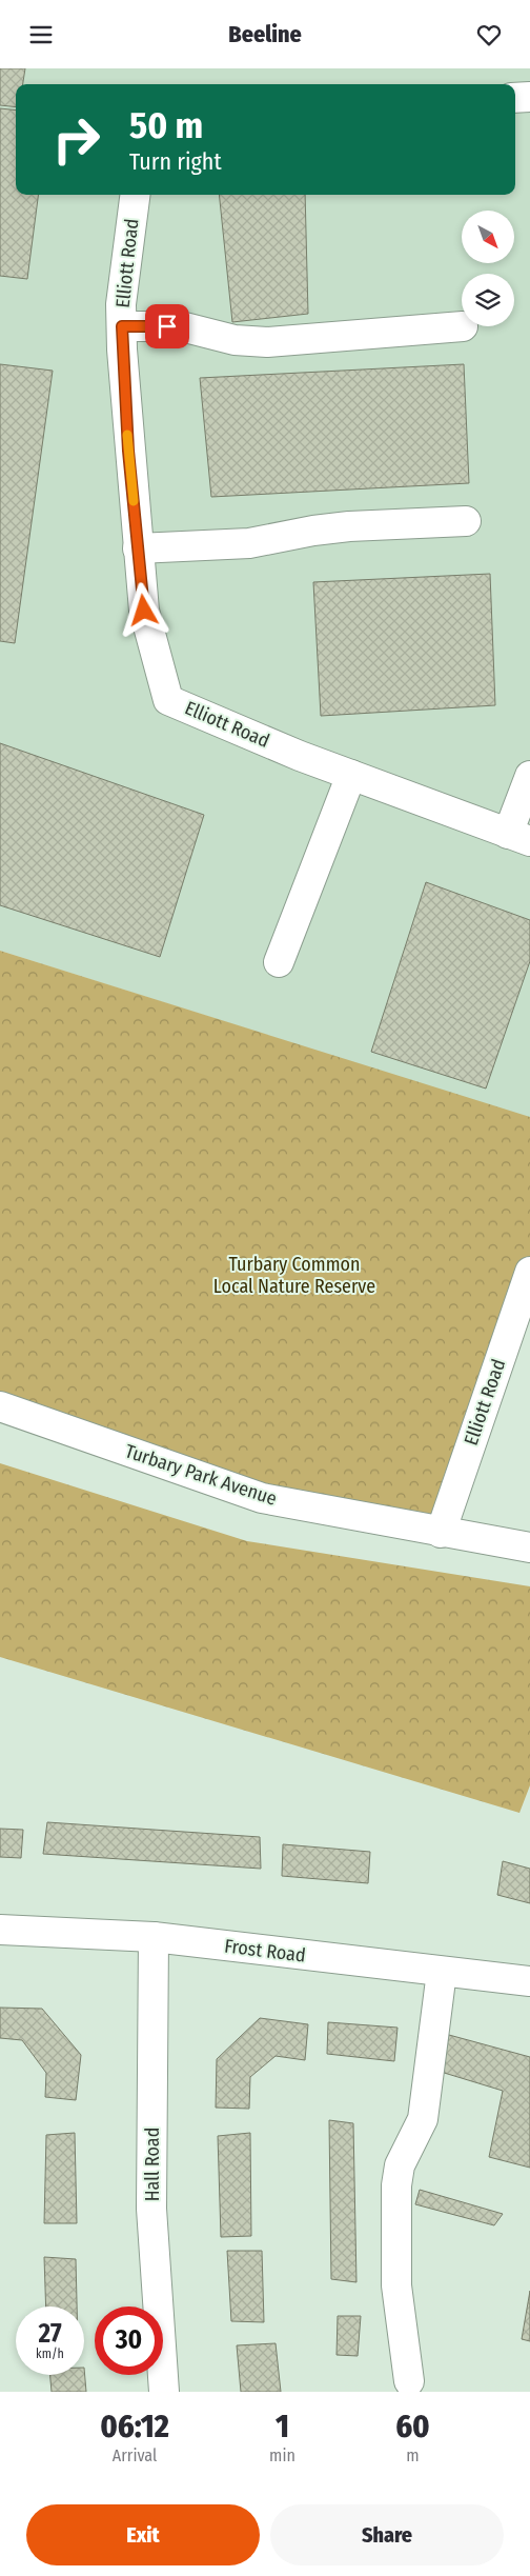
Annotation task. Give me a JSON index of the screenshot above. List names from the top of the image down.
{
  "streets": {
    "street": [
      "Elliott Road",
      "Turbary Park Avenue",
      "Frost Road",
      "Hall Road"
    ]
  },
  "crossings": [
    ["Elliott Road", "Turbary Park Avenue"],
    ["Frost Road", "Hall Road"]
  ],
  "parks": ["Turbary Common Local Nature Reserve"],
  "north": "bottom right",
  "page": {
    "header": "Beeline",
    "turn": ["50 m", "Turn right"],
    "speed": "27 km/h",
    "limit": "30",
    "eta": [
      "06:12",
      "Arrival",
      "1",
      "min",
      "60",
      "m"
    ],
    "buttons": ["Exit", "Share"]
  }
}
